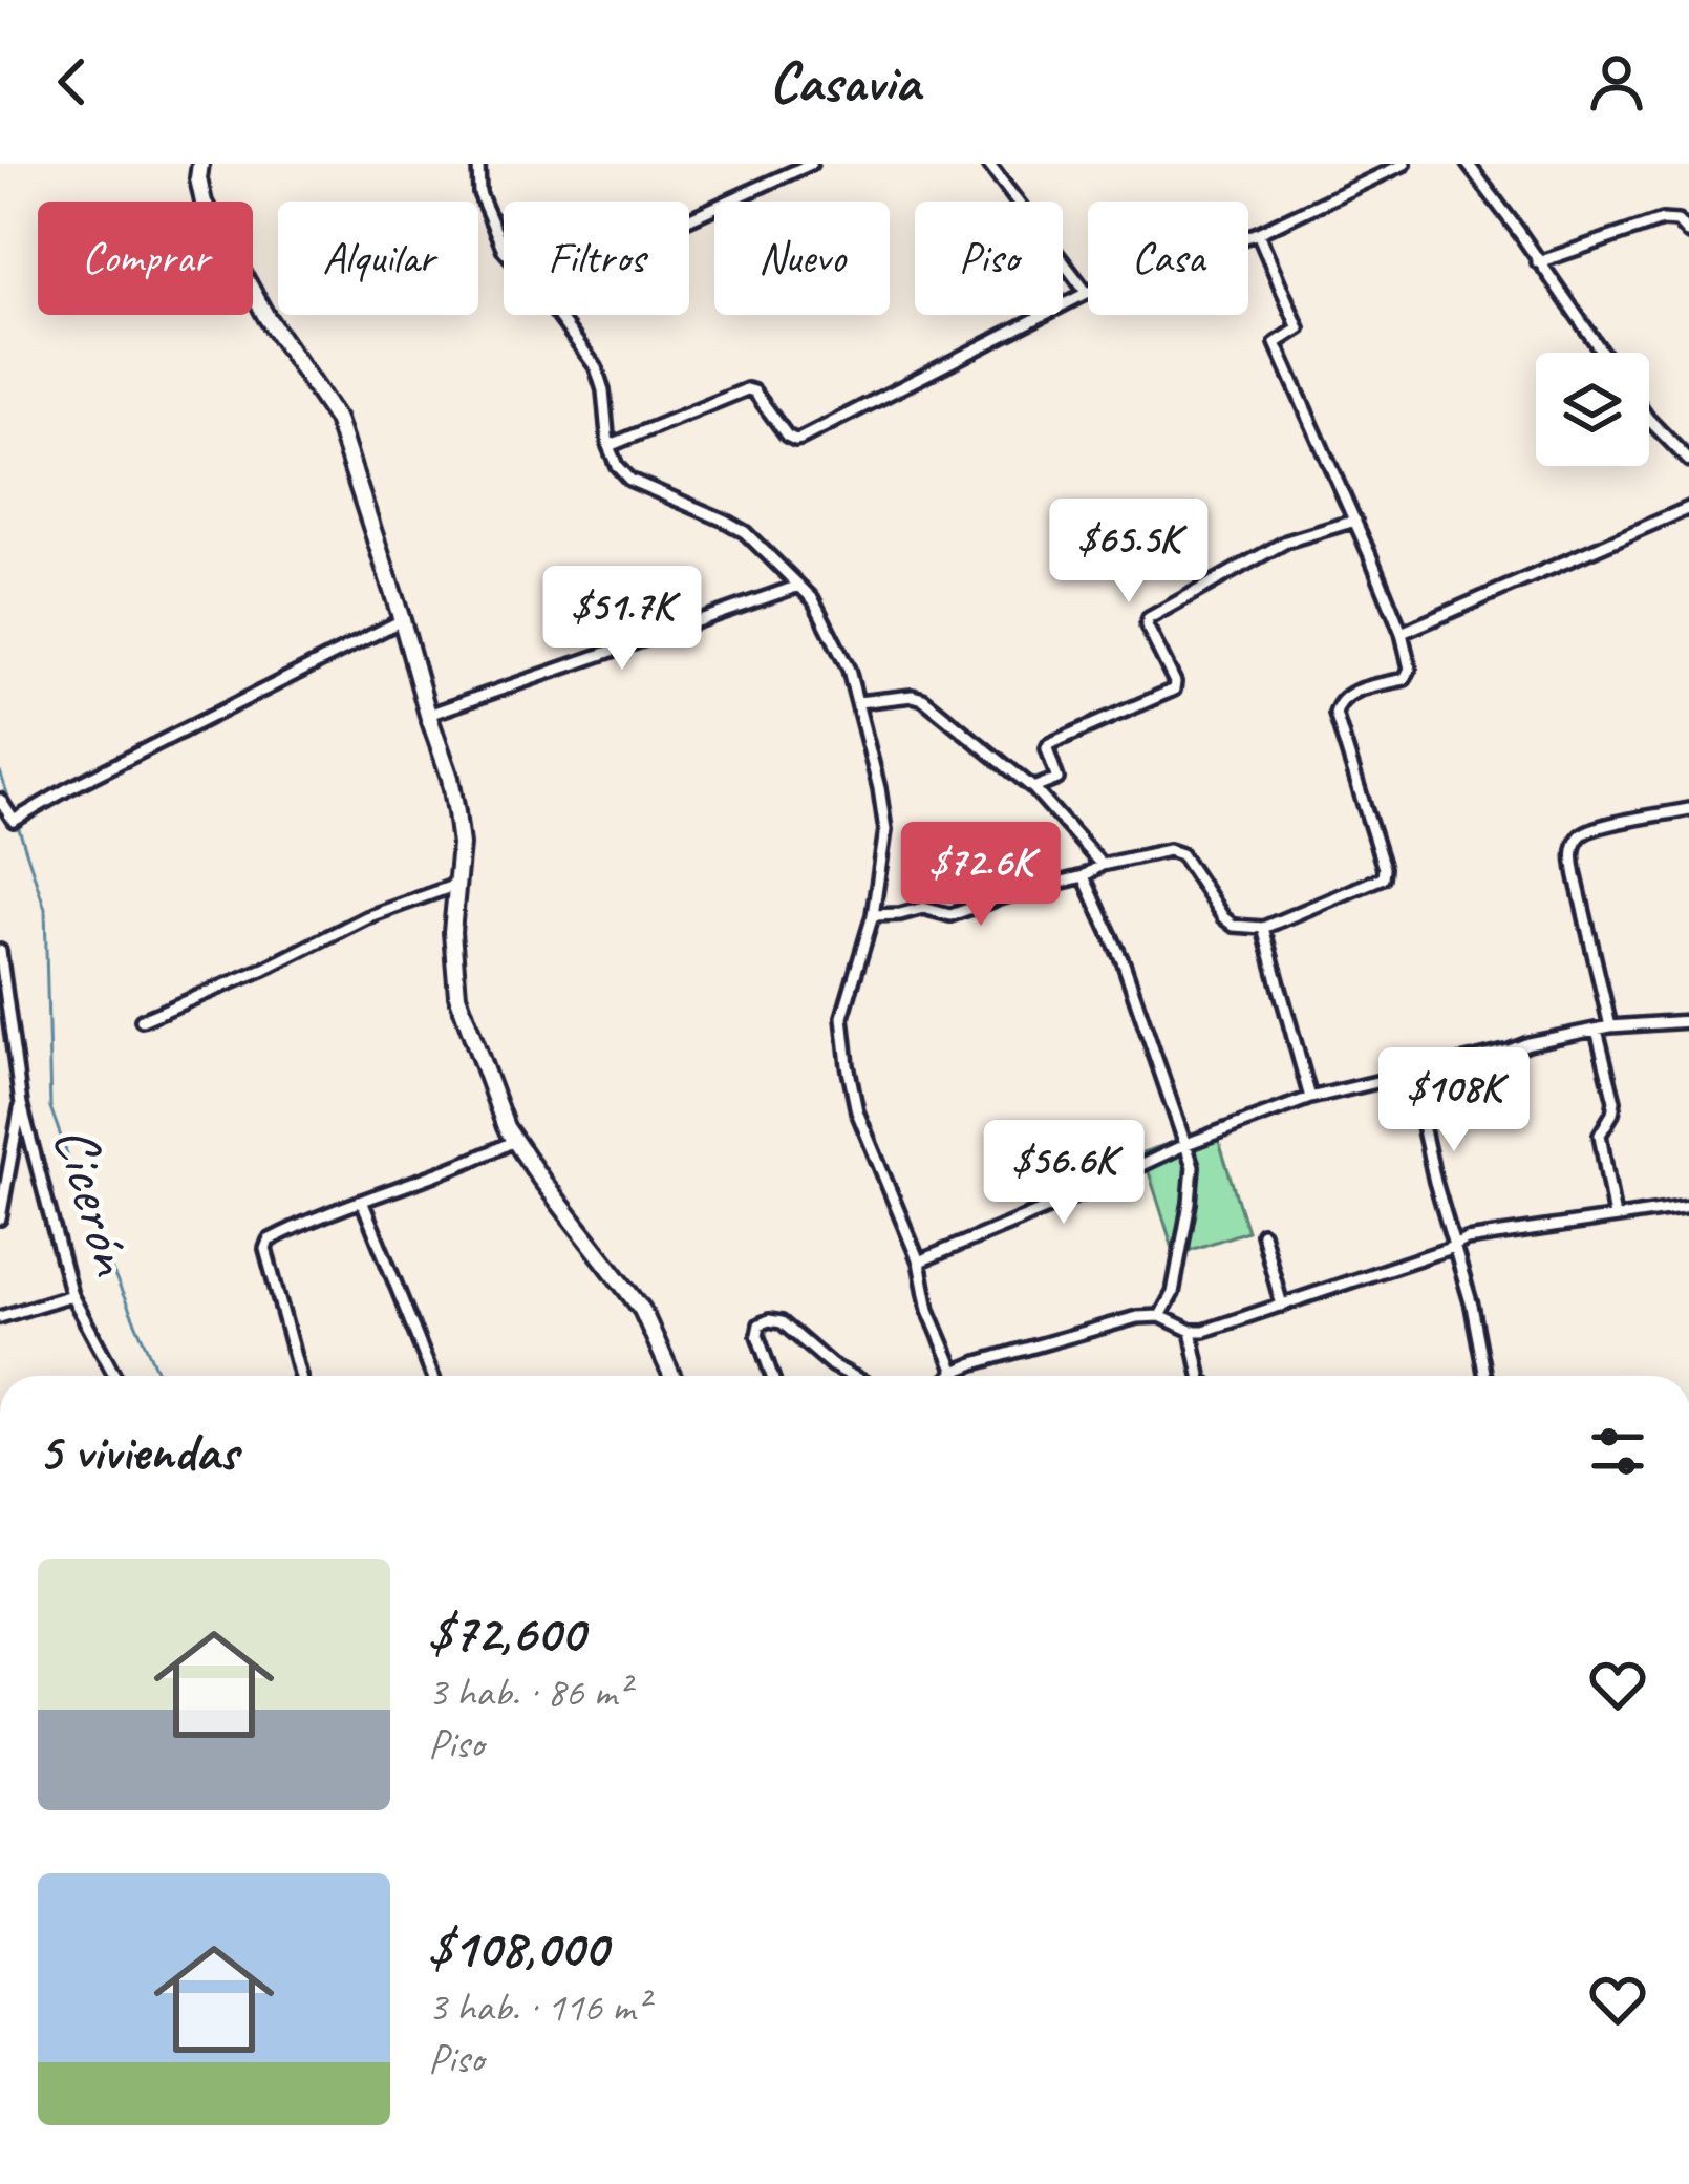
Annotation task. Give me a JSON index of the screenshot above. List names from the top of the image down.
{
  "streets": {
    "street": ["Cicerón"]
  },
  "page": {
    "header": "Casavia",
    "chip": [
      "Comprar",
      "Alquilar",
      "Filtros",
      "Nuevo",
      "Piso",
      "Casa"
    ],
    "price": [
      "$65.5K",
      "$51.7K",
      "$72.6K",
      "$108K",
      "$56.6K"
    ],
    "heading": "5 viviendas",
    "list": [
      {
        "name": "$72,600",
        "note": "3 hab. · 86 m² · Piso"
      },
      {
        "name": "$108,000",
        "note": "3 hab. · 116 m² · Piso"
      }
    ]
  }
}
